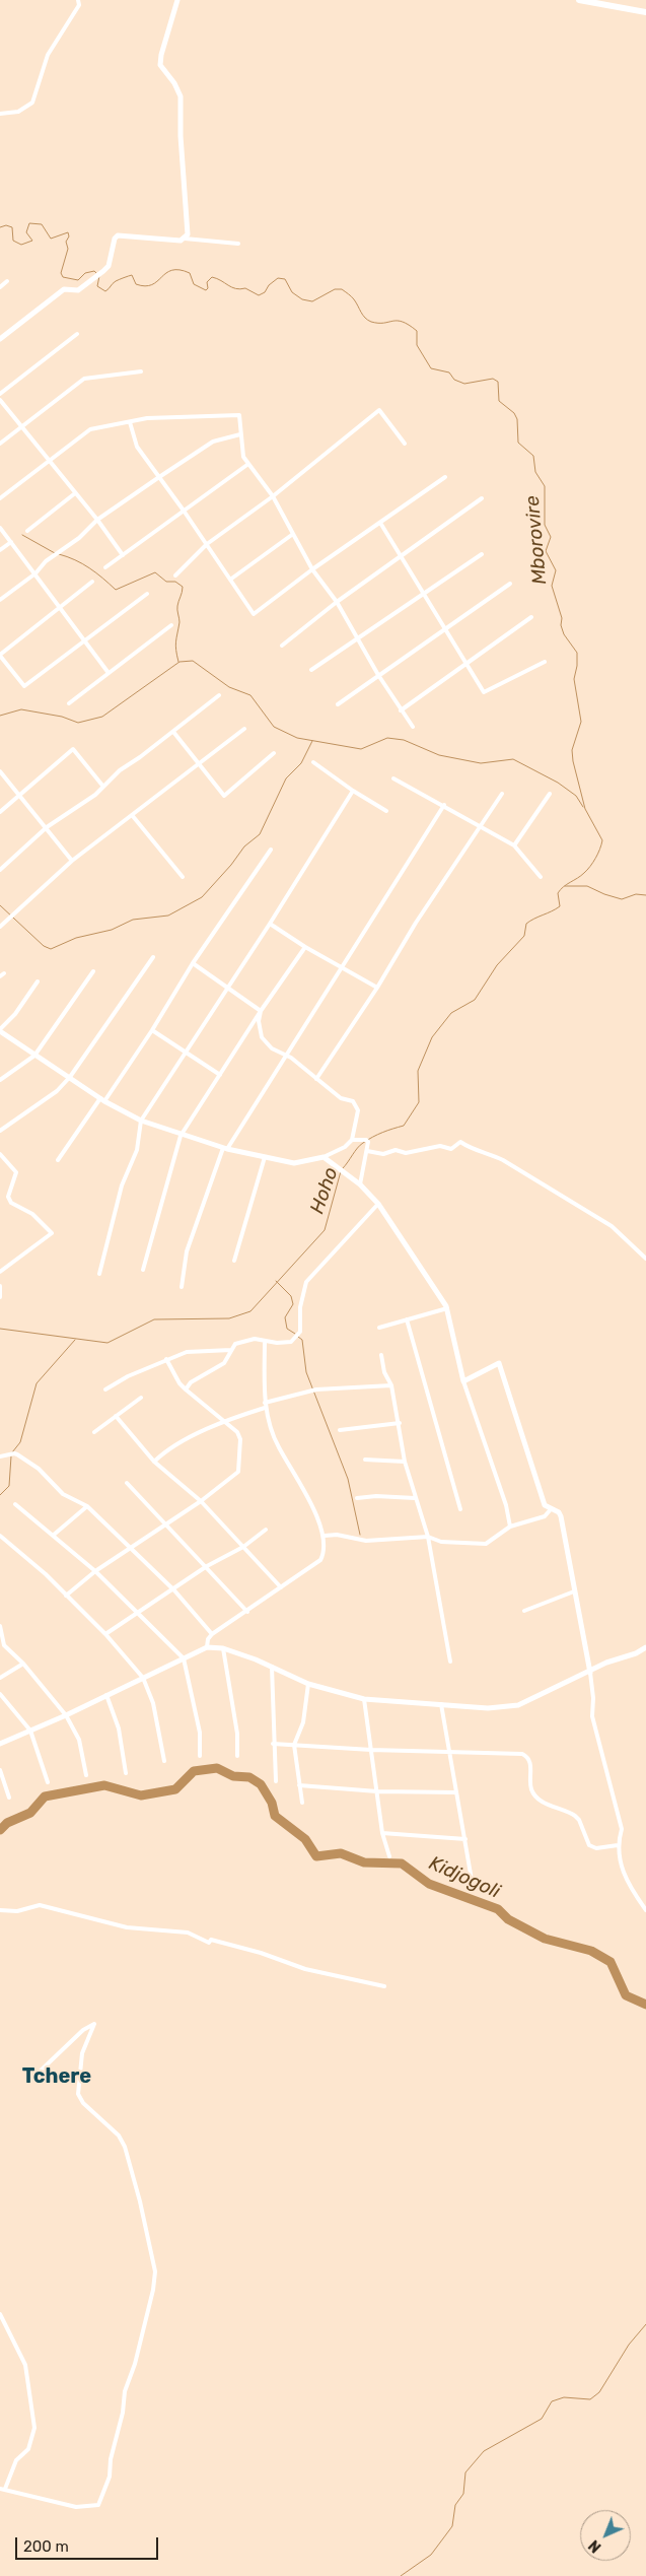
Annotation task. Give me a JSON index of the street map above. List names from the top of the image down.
{
  "districts": ["Tchere"],
  "water": ["Mborovire", "Hoho", "Kidjogoli"],
  "scale_bar": "200 m",
  "north": "bottom left"
}
